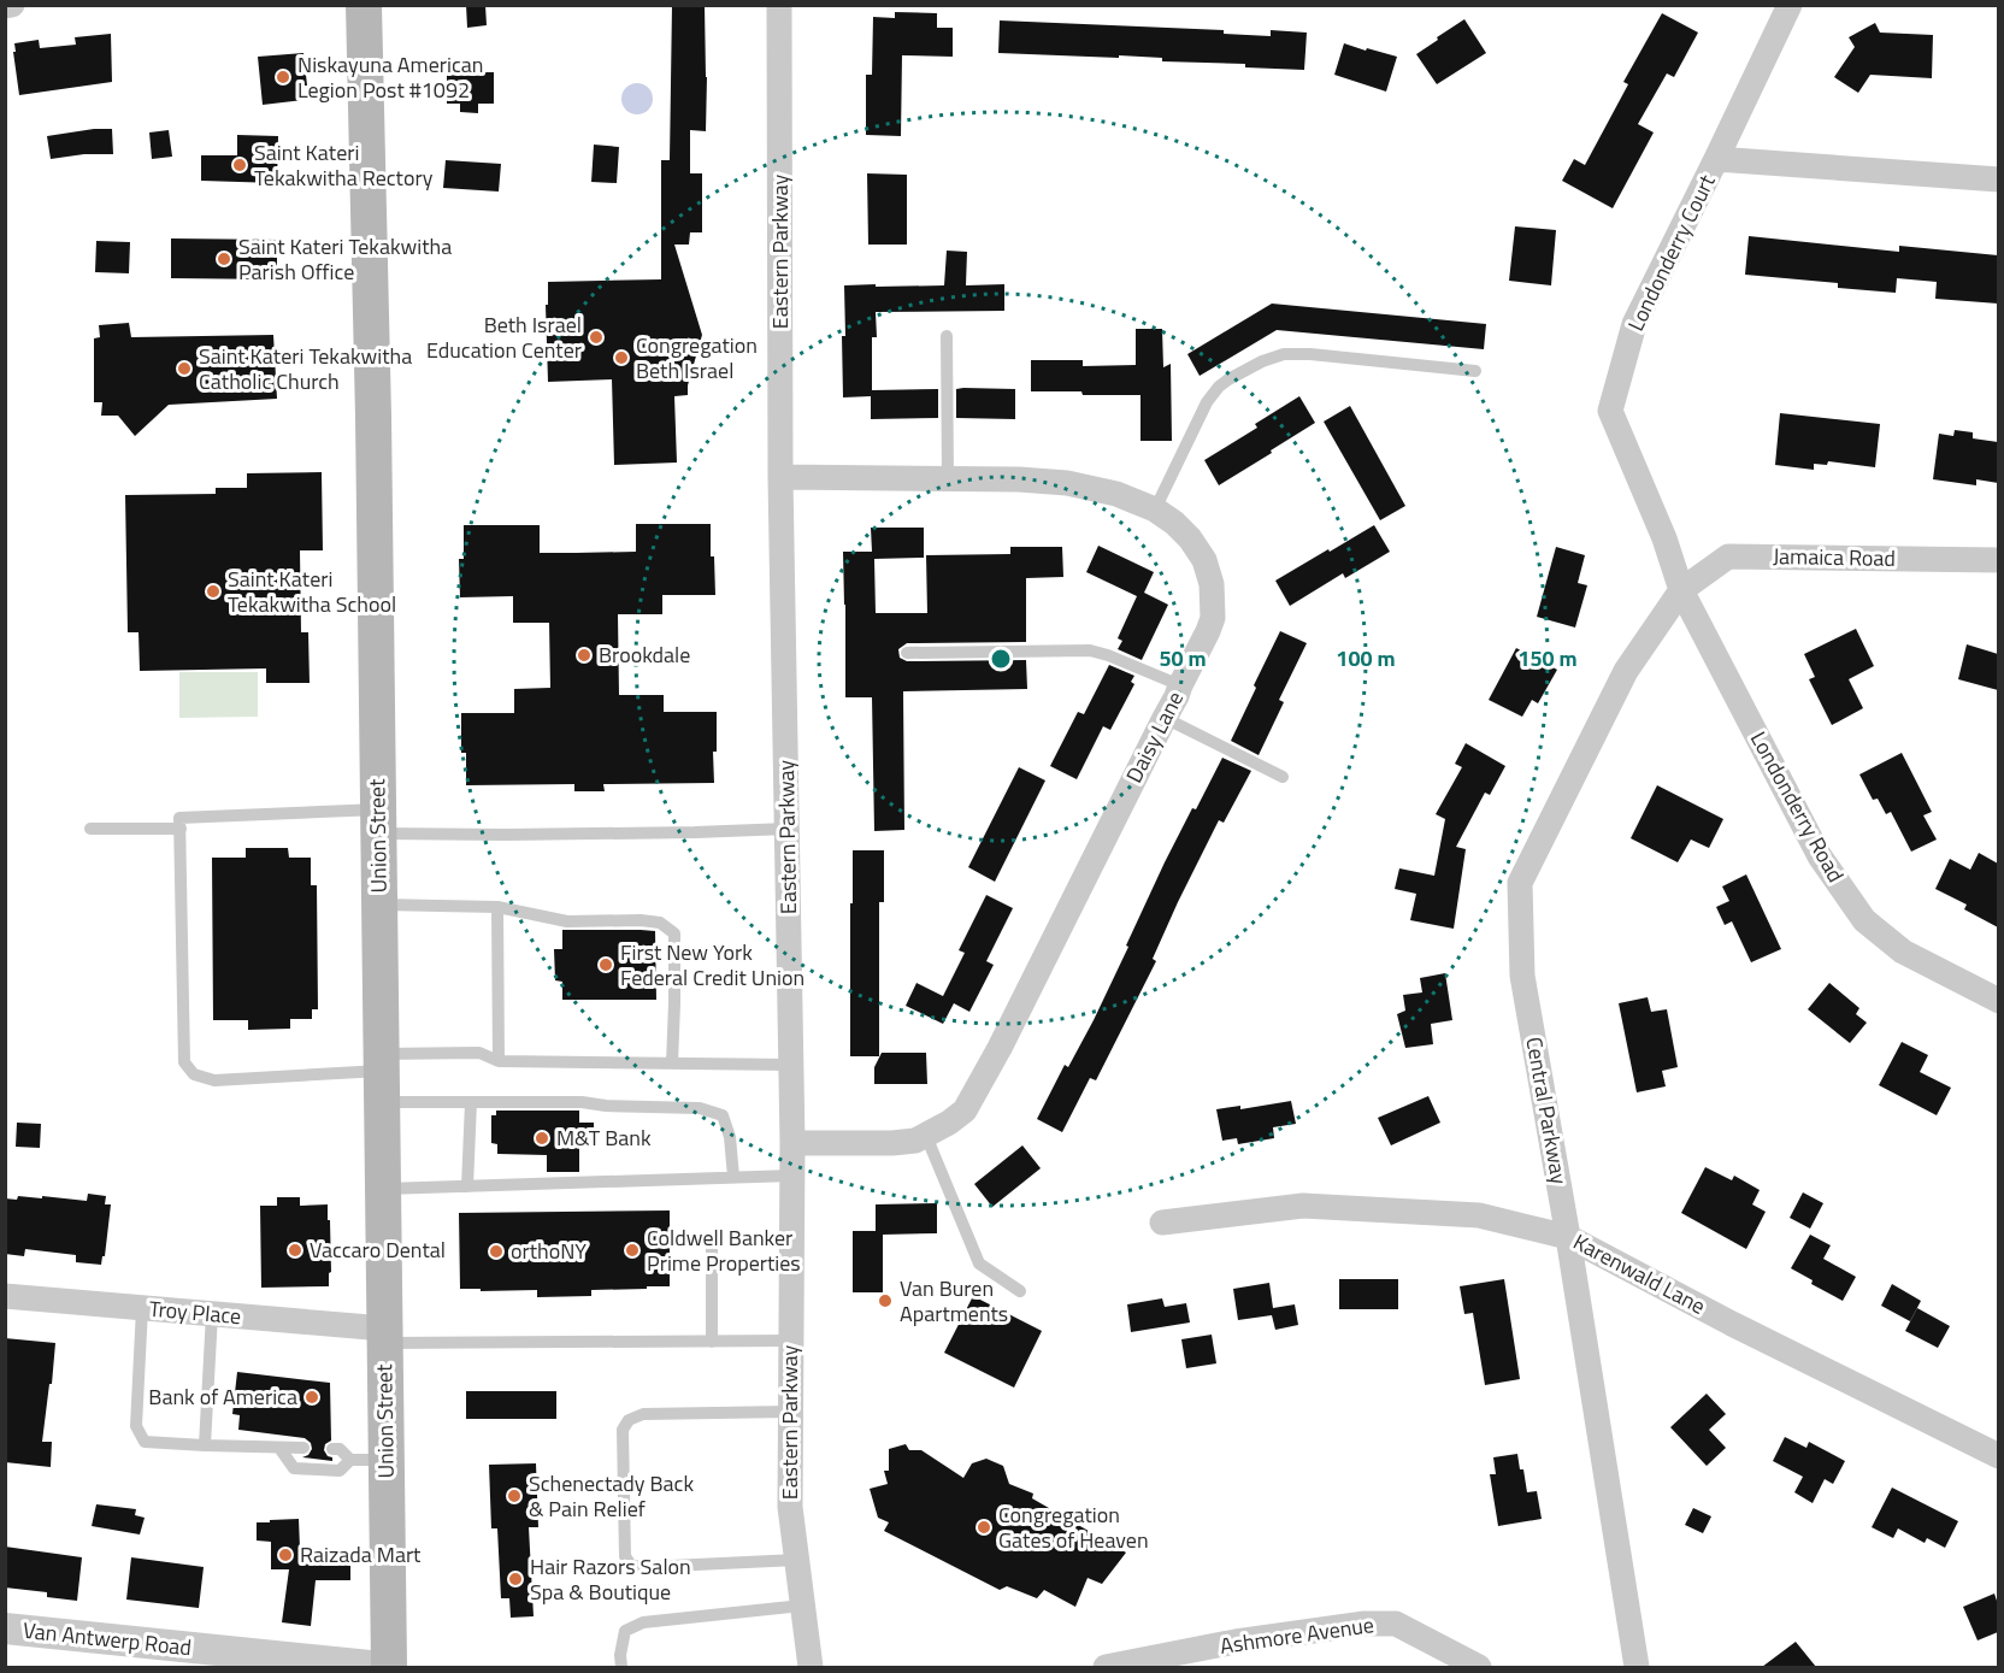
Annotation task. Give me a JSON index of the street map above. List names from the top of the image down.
{
  "streets": {
    "main road": ["Union Street"],
    "street": [
      "Eastern Parkway",
      "Londonderry Court",
      "Jamaica Road",
      "Daisy Lane",
      "Londonderry Road",
      "Central Parkway",
      "Karenwald Lane",
      "Troy Place",
      "Ashmore Avenue",
      "Van Antwerp Road"
    ]
  },
  "crossings": [
    ["Eastern Parkway", "Daisy Lane"],
    ["Londonderry Court", "Jamaica Road"],
    ["Londonderry Court", "Londonderry Road"],
    ["Londonderry Court", "Central Parkway"],
    ["Jamaica Road", "Londonderry Road"],
    ["Jamaica Road", "Central Parkway"],
    ["Londonderry Road", "Central Parkway"],
    ["Union Street", "Troy Place"],
    ["Central Parkway", "Karenwald Lane"]
  ],
  "places": [
    "Niskayuna American Legion Post #1092",
    "Saint Kateri Tekakwitha Rectory",
    "Saint Kateri Tekakwitha Parish Office",
    "Beth Israel Education Center",
    "Congregation Beth Israel",
    "Saint Kateri Tekakwitha Catholic Church",
    "Saint Kateri Tekakwitha School",
    "Brookdale",
    "First New York Federal Credit Union",
    "M&T Bank",
    "Vaccaro Dental",
    "Coldwell Banker Prime Properties",
    "orthoNY",
    "Van Buren Apartments",
    "Bank of America",
    "Schenectady Back & Pain Relief",
    "Congregation Gates of Heaven",
    "Raizada Mart",
    "Hair Razors Salon Spa & Boutique"
  ],
  "rings": ["50 m", "100 m", "150 m"]
}
